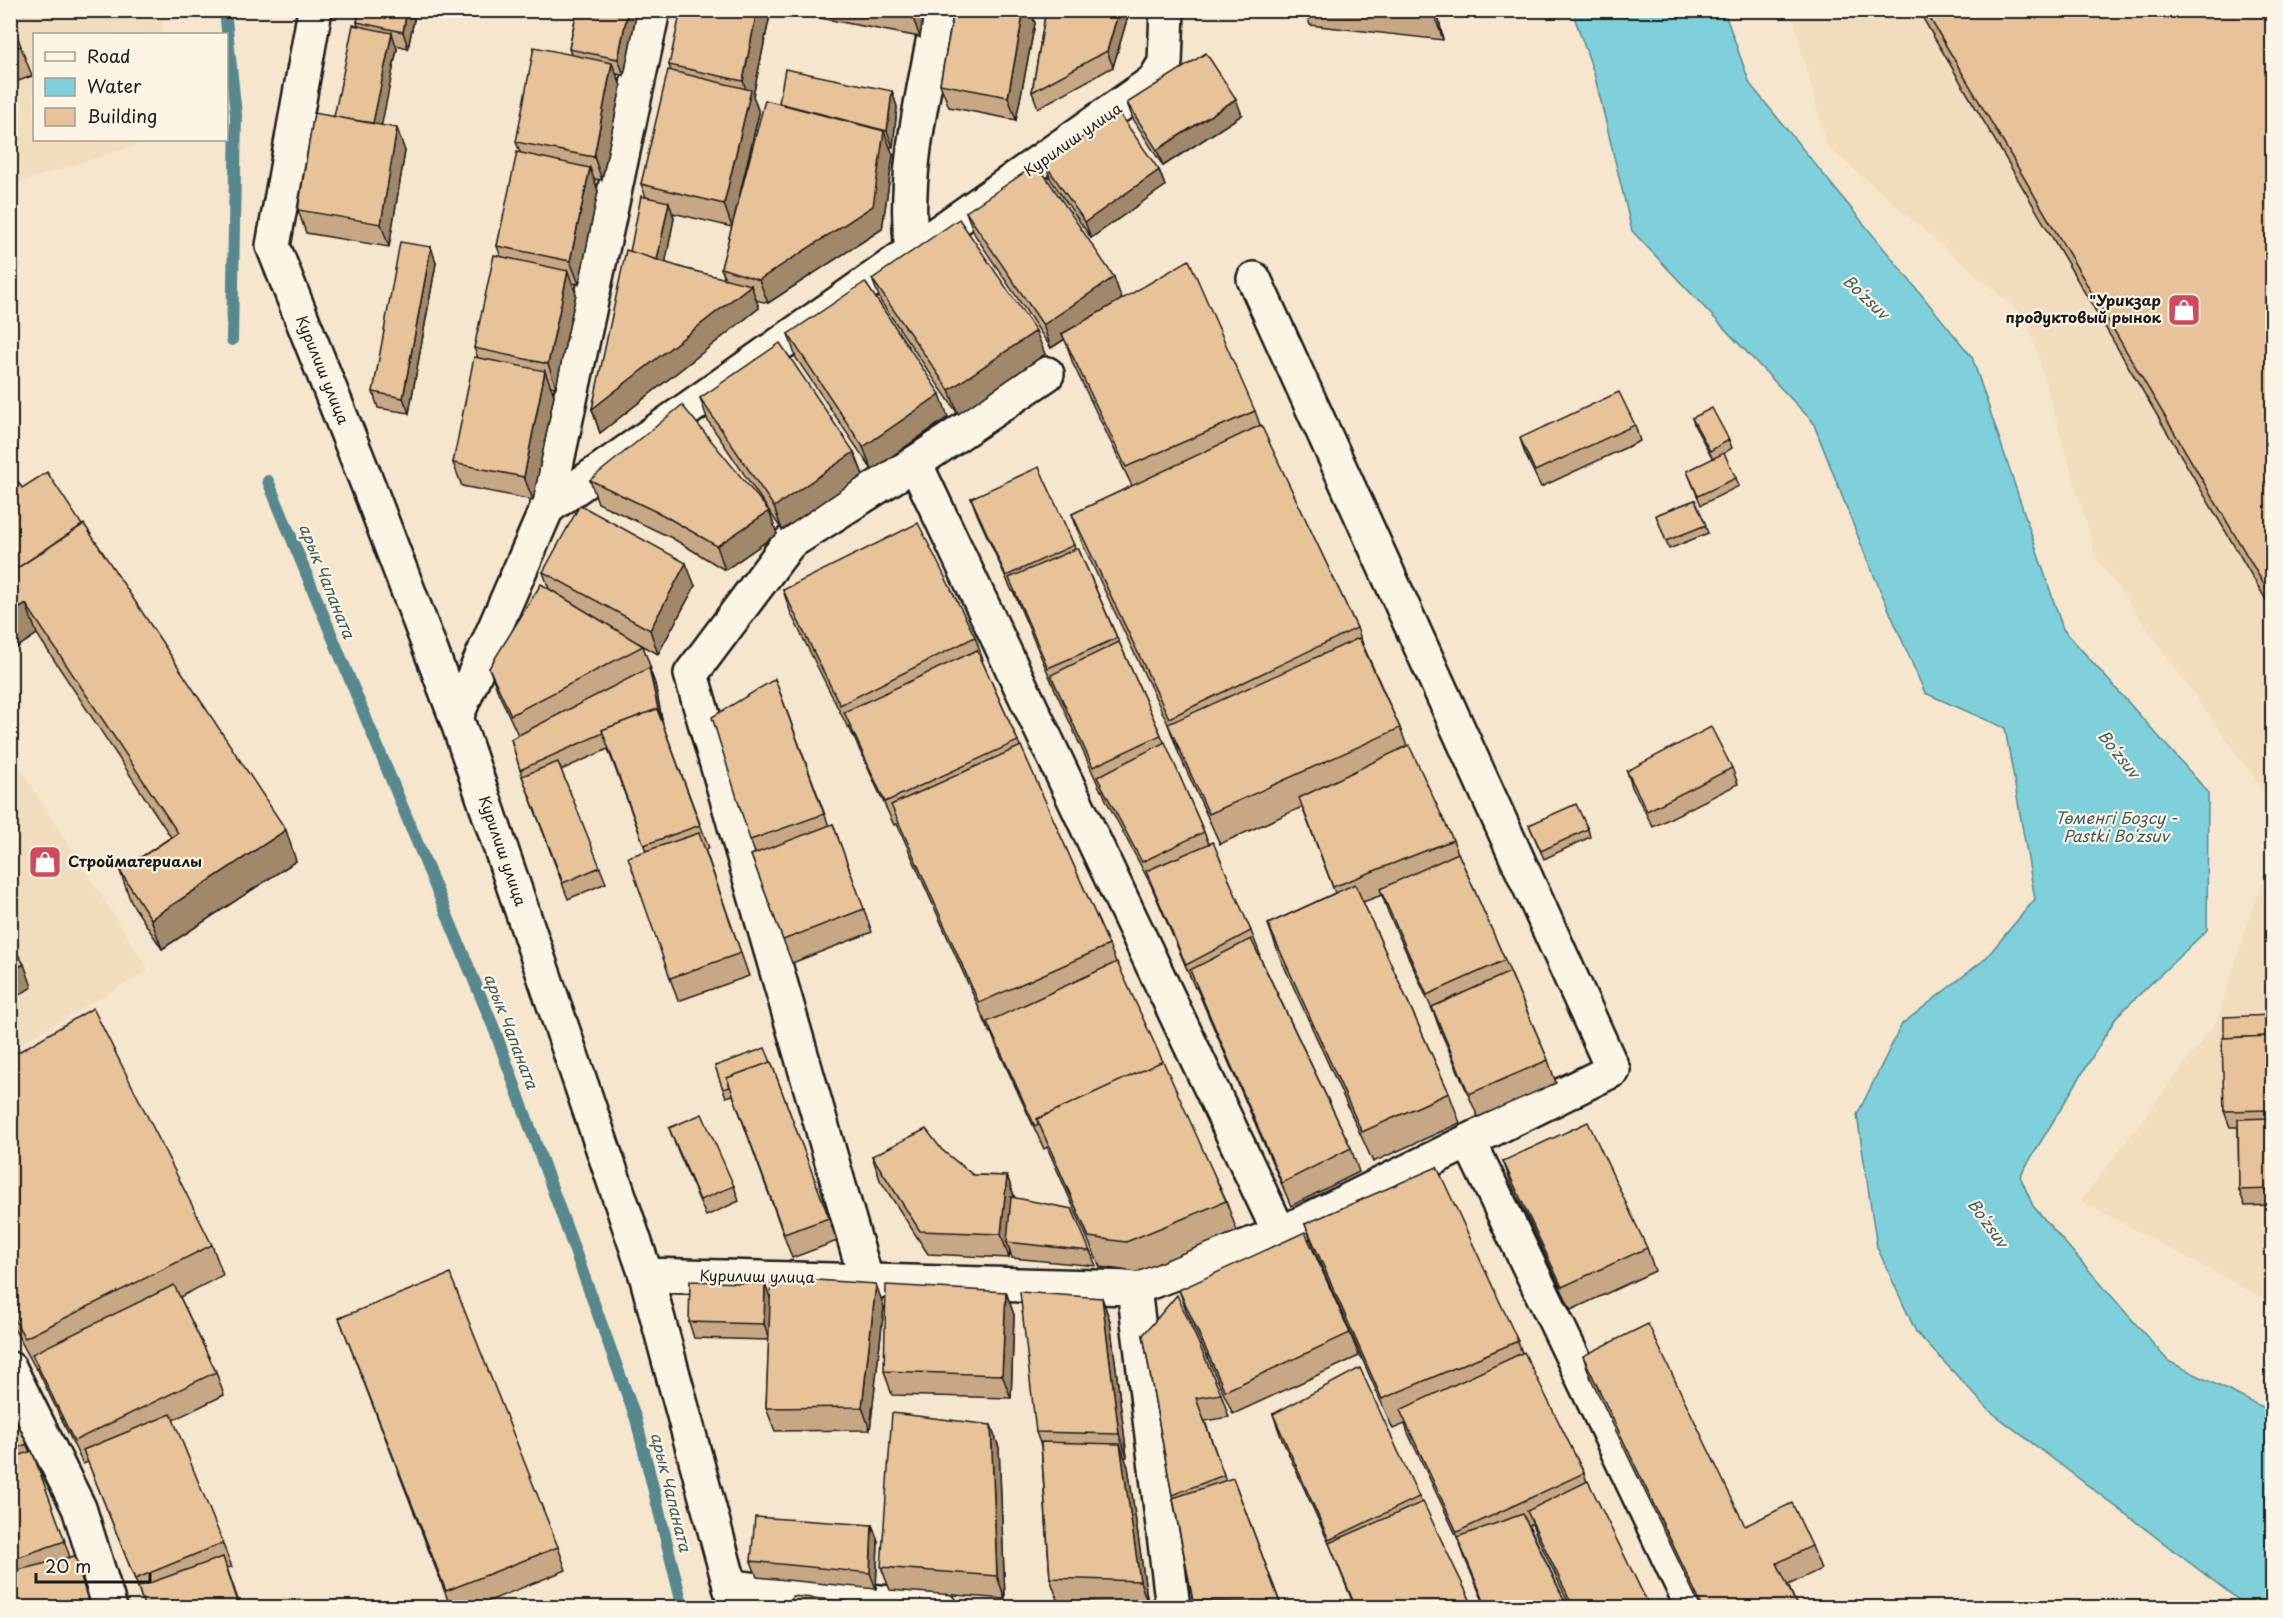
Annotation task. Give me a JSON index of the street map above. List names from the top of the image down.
{
  "streets": {
    "street": ["Курилиш улица"]
  },
  "water": ["Boʻzsuv", "арык Чапаната", "Төменгі Бозсу - Pastki Boʻzsuv"],
  "places": {
    "shop": ["\"Урикзар продуктовый рынок", "Стройматериалы"]
  },
  "legend": ["Road", "Water", "Building"],
  "scale_bar": "20 m"
}
